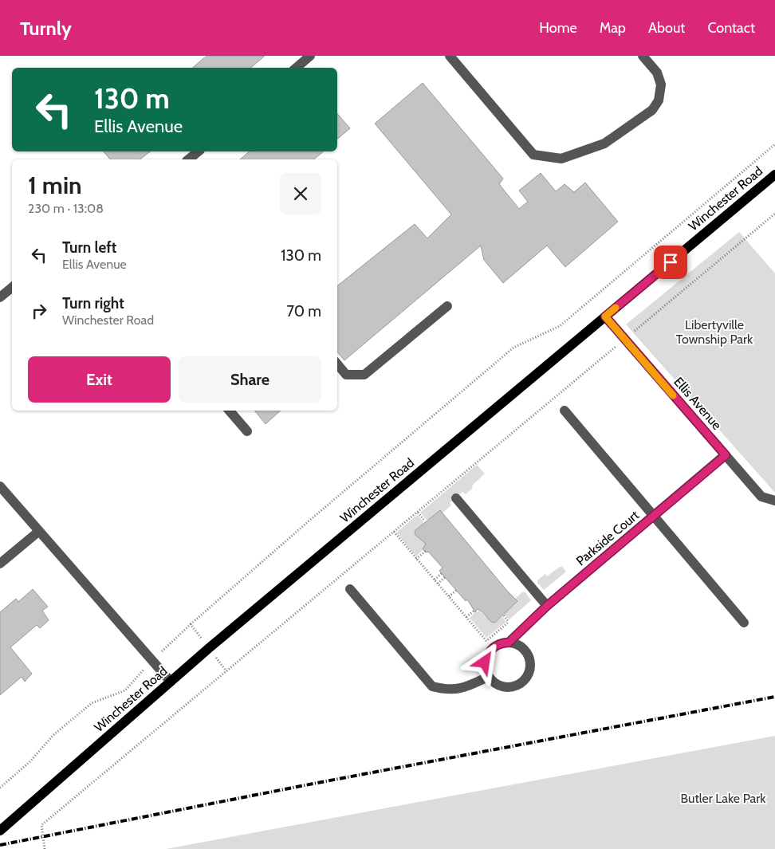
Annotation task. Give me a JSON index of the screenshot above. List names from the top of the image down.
{
  "streets": {
    "main road": ["Winchester Road"],
    "street": ["Ellis Avenue", "Parkside Court"]
  },
  "crossings": [
    ["Winchester Road", "Ellis Avenue"],
    ["Ellis Avenue", "Parkside Court"]
  ],
  "parks": ["Libertyville Township Park", "Butler Lake Park"],
  "page": {
    "header": "Turnly",
    "nav": [
      "Home",
      "Map",
      "About",
      "Contact"
    ],
    "turn": ["130 m", "Ellis Avenue"],
    "heading": ["1 min", "230 m · 13:08"],
    "list": [
      {
        "name": "Turn left",
        "note": "Ellis Avenue",
        "value": "130 m"
      },
      {
        "name": "Turn right",
        "note": "Winchester Road",
        "value": "70 m"
      }
    ],
    "buttons": ["Exit", "Share"]
  }
}
